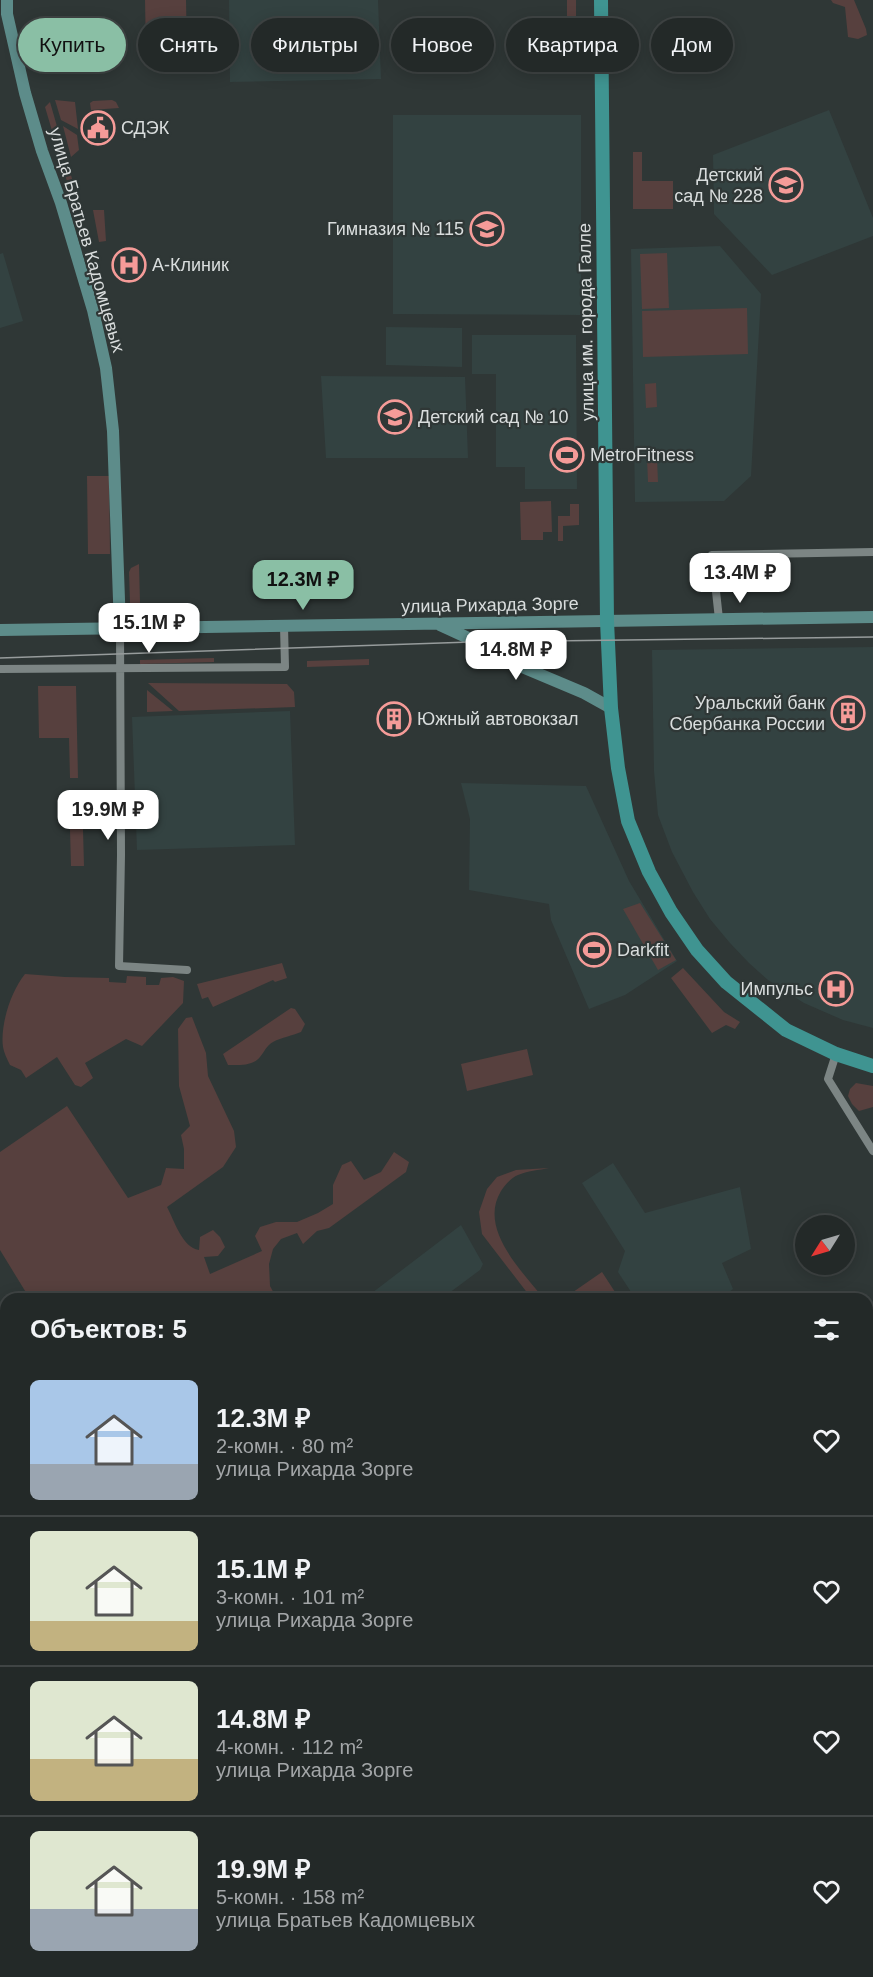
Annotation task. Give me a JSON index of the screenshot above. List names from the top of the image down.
{
  "streets": {
    "main road": ["улица Братьев Кадомцевых", "улица им. города Галле", "улица Рихарда Зорге"]
  },
  "crossings": [
    ["улица Братьев Кадомцевых", "улица Рихарда Зорге"],
    ["улица им. города Галле", "улица Рихарда Зорге"]
  ],
  "places": {
    "public building": ["СДЭК"],
    "school or university": ["Детский сад № 228", "Гимназия № 115", "Детский сад № 10"],
    "hospital": ["А-Клиник", "Импульс"],
    "sports": ["MetroFitness", "Darkfit"],
    "building": ["Уральский банк Сбербанка России", "Южный автовокзал"]
  },
  "north": "bottom left",
  "page": {
    "chip": [
      "Купить",
      "Снять",
      "Фильтры",
      "Новое",
      "Квартира",
      "Дом"
    ],
    "price": [
      "13.4M ₽",
      "12.3M ₽",
      "15.1M ₽",
      "14.8M ₽",
      "19.9M ₽"
    ],
    "heading": "Объектов: 5",
    "list": [
      {
        "name": "12.3M ₽",
        "note": "2-комн. · 80 m² · улица Рихарда Зорге"
      },
      {
        "name": "15.1M ₽",
        "note": "3-комн. · 101 m² · улица Рихарда Зорге"
      },
      {
        "name": "14.8M ₽",
        "note": "4-комн. · 112 m² · улица Рихарда Зорге"
      },
      {
        "name": "19.9M ₽",
        "note": "5-комн. · 158 m² · улица Братьев Кадомцевых"
      }
    ]
  }
}
